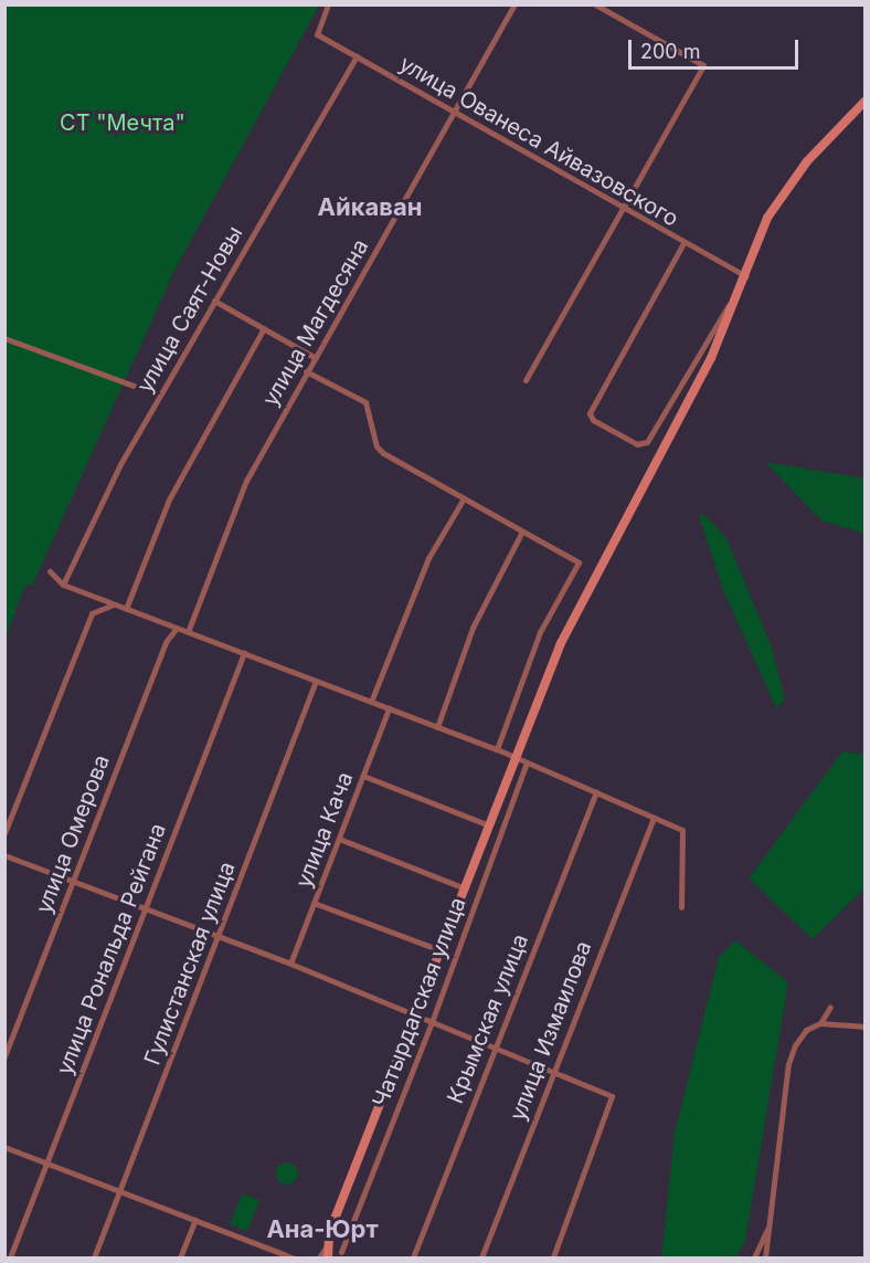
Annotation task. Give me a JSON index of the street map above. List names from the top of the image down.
{
  "streets": {
    "street": [
      "улица Ованеса Айвазовского",
      "улица Саят-Новы",
      "улица Магдесяна",
      "улица Кача",
      "улица Омерова",
      "улица Рональда Рейгана",
      "Гулистанская улица",
      "Чатырдагская улица",
      "Крымская улица",
      "улица Измаилова"
    ]
  },
  "crossings": [
    ["улица Ованеса Айвазовского", "улица Саят-Новы"],
    ["улица Ованеса Айвазовского", "улица Магдесяна"]
  ],
  "districts": ["Айкаван", "Ана-Юрт"],
  "parks": ["СТ \"Мечта\""],
  "scale_bar": "200 m"
}
